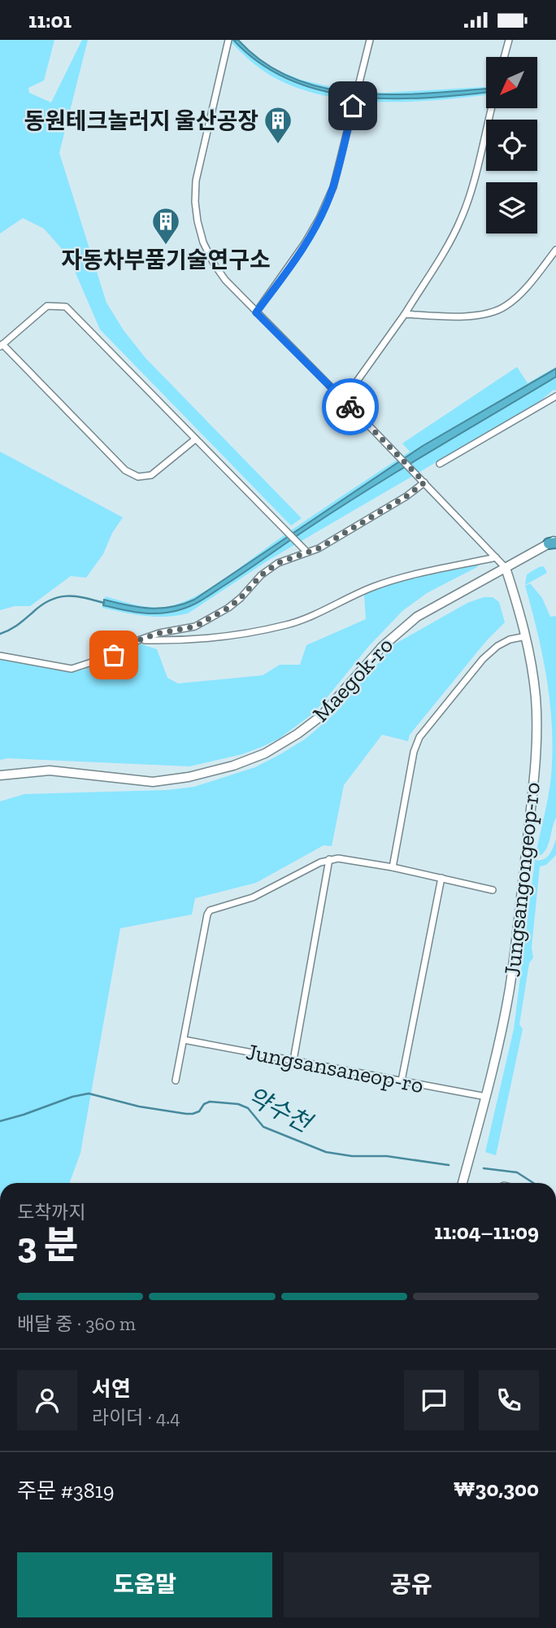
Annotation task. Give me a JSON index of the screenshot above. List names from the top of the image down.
{
  "streets": {
    "street": ["Maegok-ro", "Jungsangongeop-ro", "Jungsansaneop-ro"]
  },
  "crossings": [
    ["Maegok-ro", "Jungsangongeop-ro"],
    ["Jungsangongeop-ro", "Jungsansaneop-ro"]
  ],
  "water": ["약수천"],
  "places": {
    "building": ["동원테크놀러지 울산공장", "자동차부품기술연구소"]
  },
  "north": "bottom left",
  "page": {
    "status": "11:01",
    "heading": ["3 분", "도착까지", "11:04–11:09"],
    "panel": [
      "서연",
      "라이더 · 4.4",
      "주문 #3819",
      "₩30,300"
    ],
    "bar": "배달 중 · 360 m",
    "buttons": ["도움말", "공유"]
  }
}
